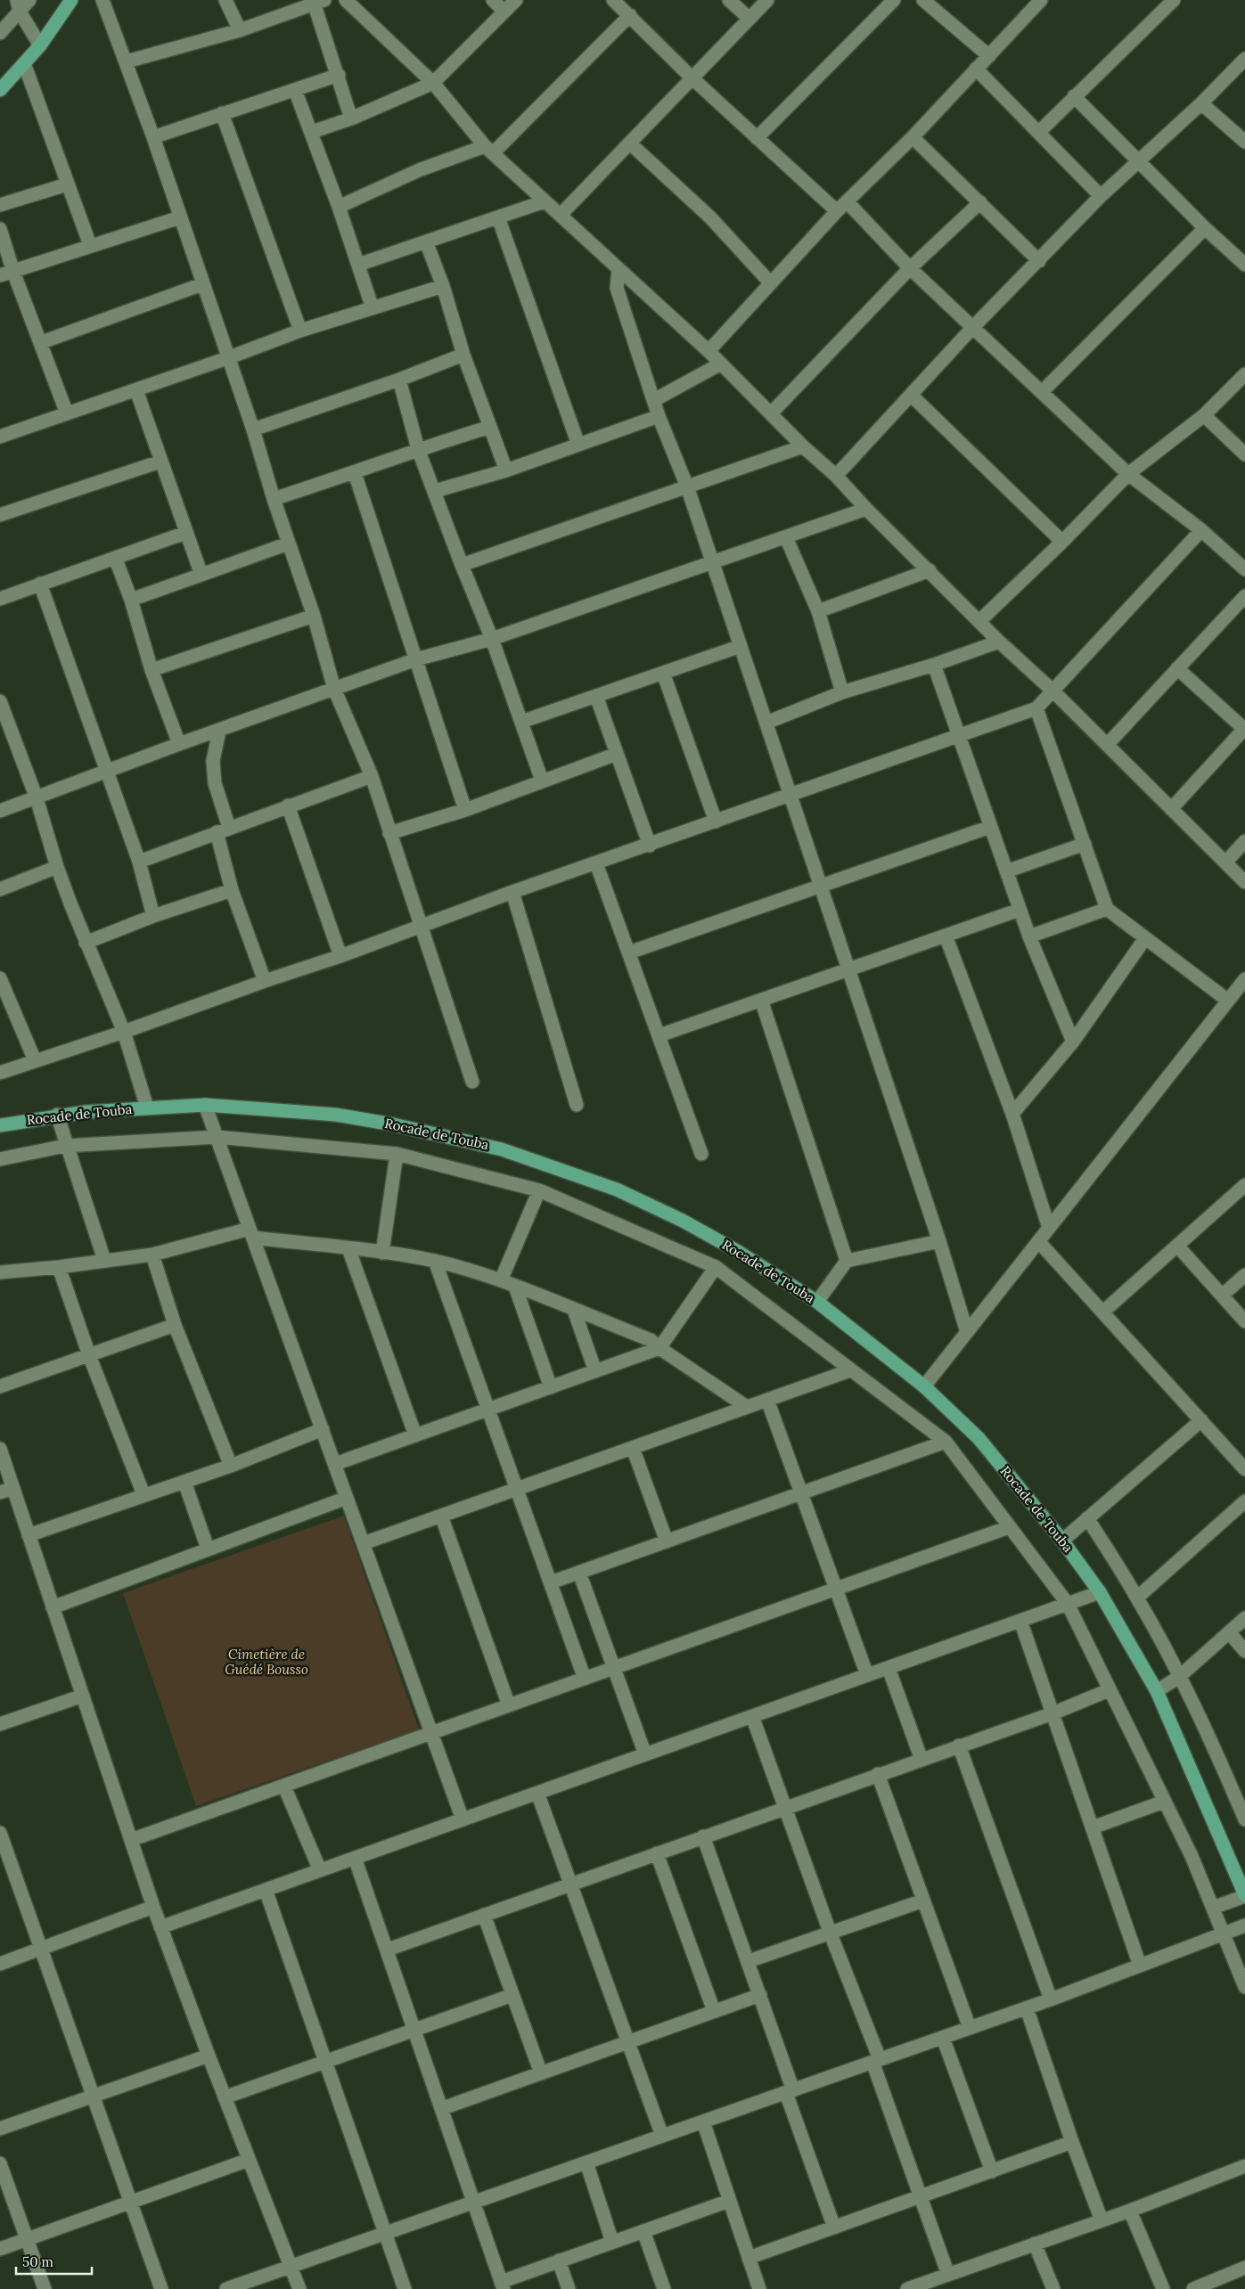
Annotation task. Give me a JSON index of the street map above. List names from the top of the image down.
{
  "streets": {
    "main road": ["Rocade de Touba"]
  },
  "parks": ["Cimetière de Guédé Bousso"],
  "scale_bar": "50 m"
}
